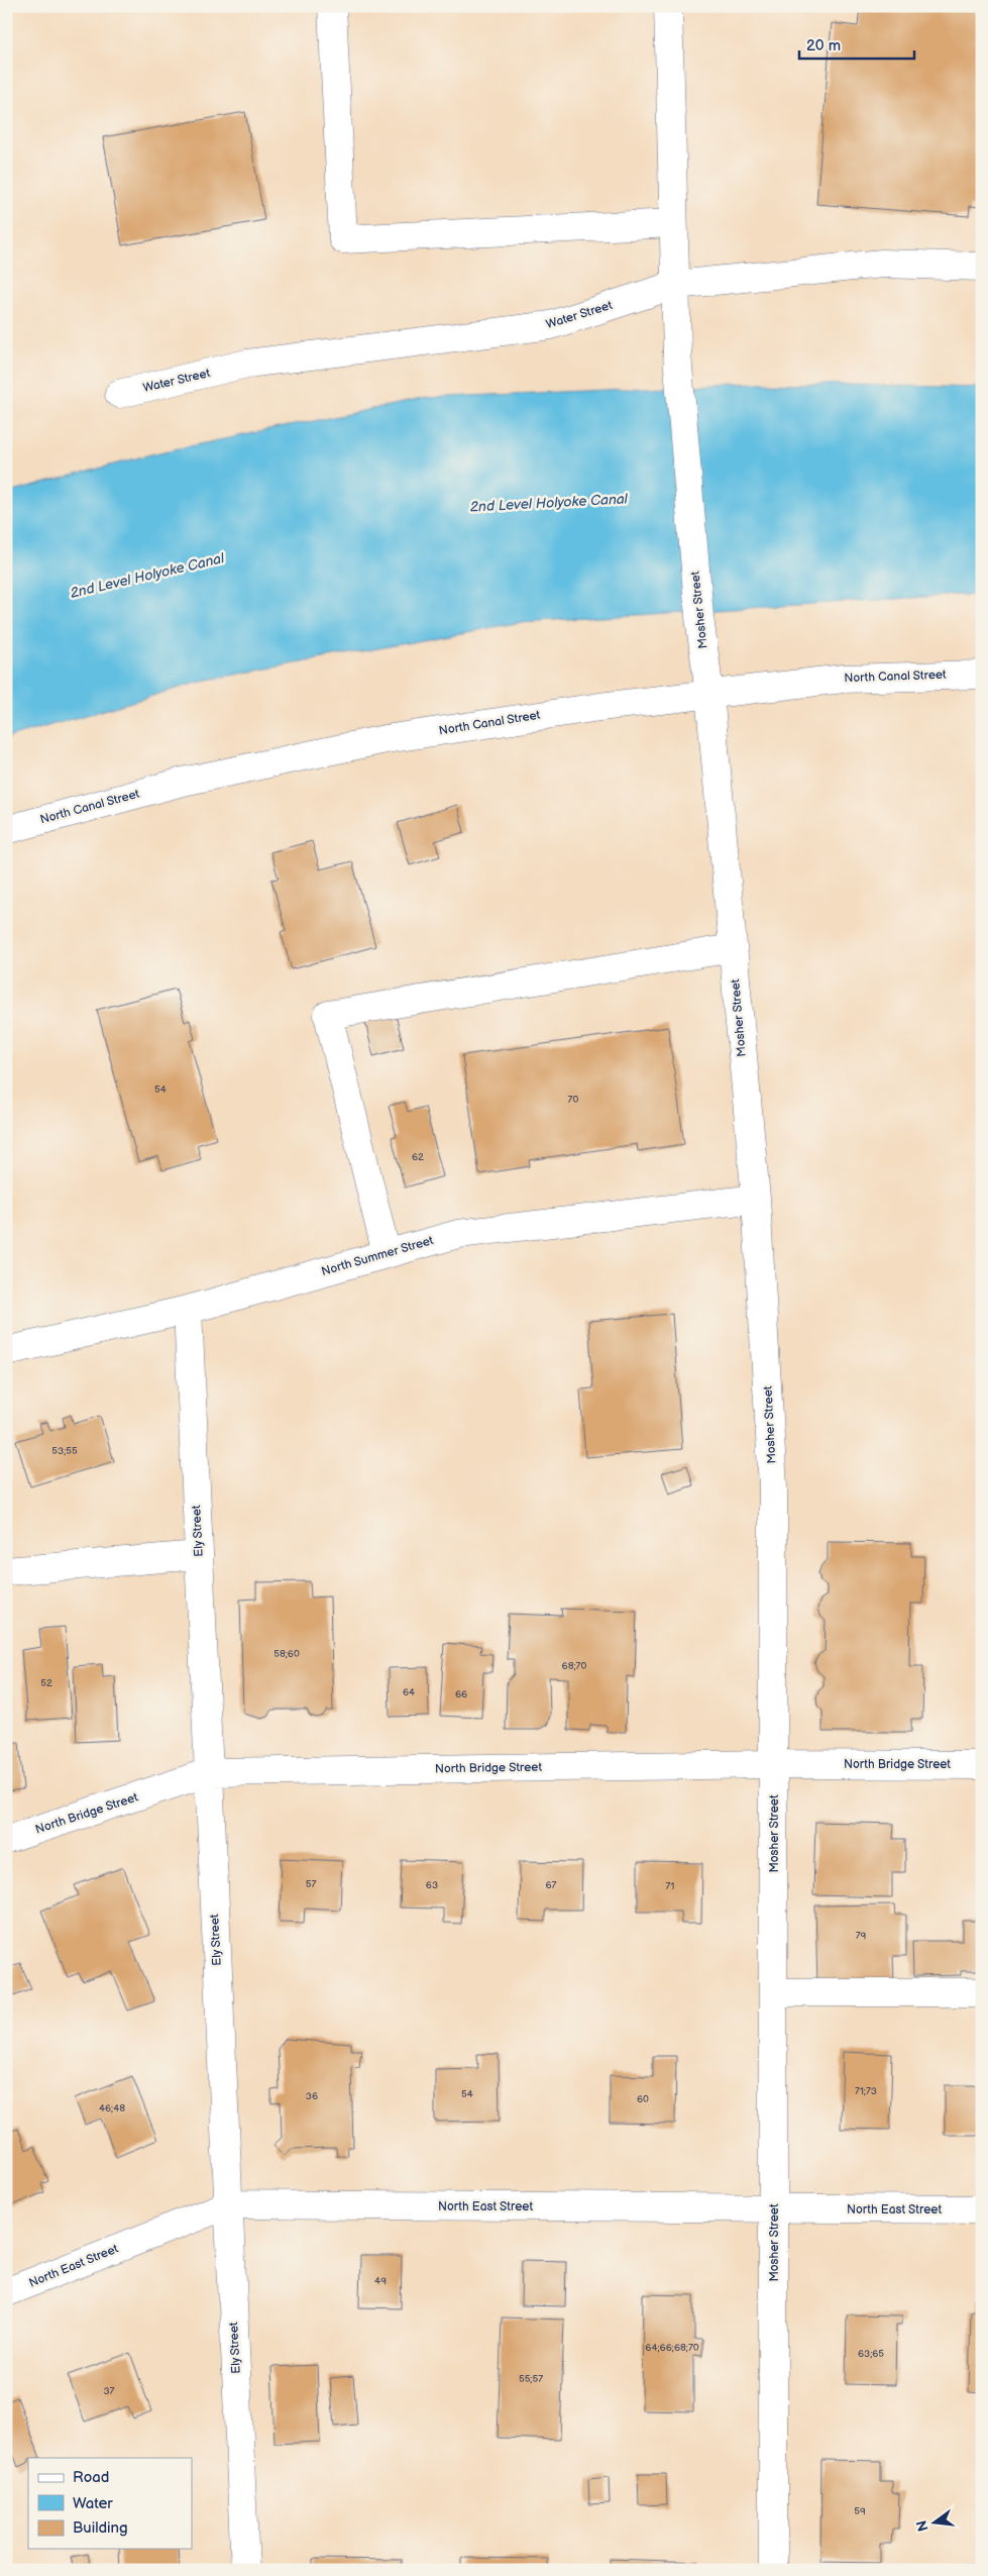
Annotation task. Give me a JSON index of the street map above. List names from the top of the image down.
{
  "streets": {
    "street": [
      "Water Street",
      "Mosher Street",
      "North Canal Street",
      "North Summer Street",
      "Ely Street",
      "North Bridge Street",
      "North East Street"
    ]
  },
  "crossings": [
    ["Water Street", "Mosher Street"],
    ["Mosher Street", "North Canal Street"],
    ["Mosher Street", "North Summer Street"],
    ["Mosher Street", "North Bridge Street"],
    ["Mosher Street", "North East Street"],
    ["North Summer Street", "Ely Street"],
    ["Ely Street", "North Bridge Street"],
    ["Ely Street", "North East Street"]
  ],
  "water": ["2nd Level Holyoke Canal"],
  "house_numbers": [
    "54",
    "70",
    "62",
    "53;55",
    "58;60",
    "68;70",
    "52",
    "64",
    "66",
    "57",
    "63",
    "67",
    "71",
    "79",
    "71;73",
    "54",
    "36",
    "60",
    "46;48",
    "49",
    "64;66;68;70",
    "63;65",
    "55;57",
    "37",
    "59"
  ],
  "legend": ["Road", "Water", "Building"],
  "scale_bar": "20 m",
  "north": "left"
}
